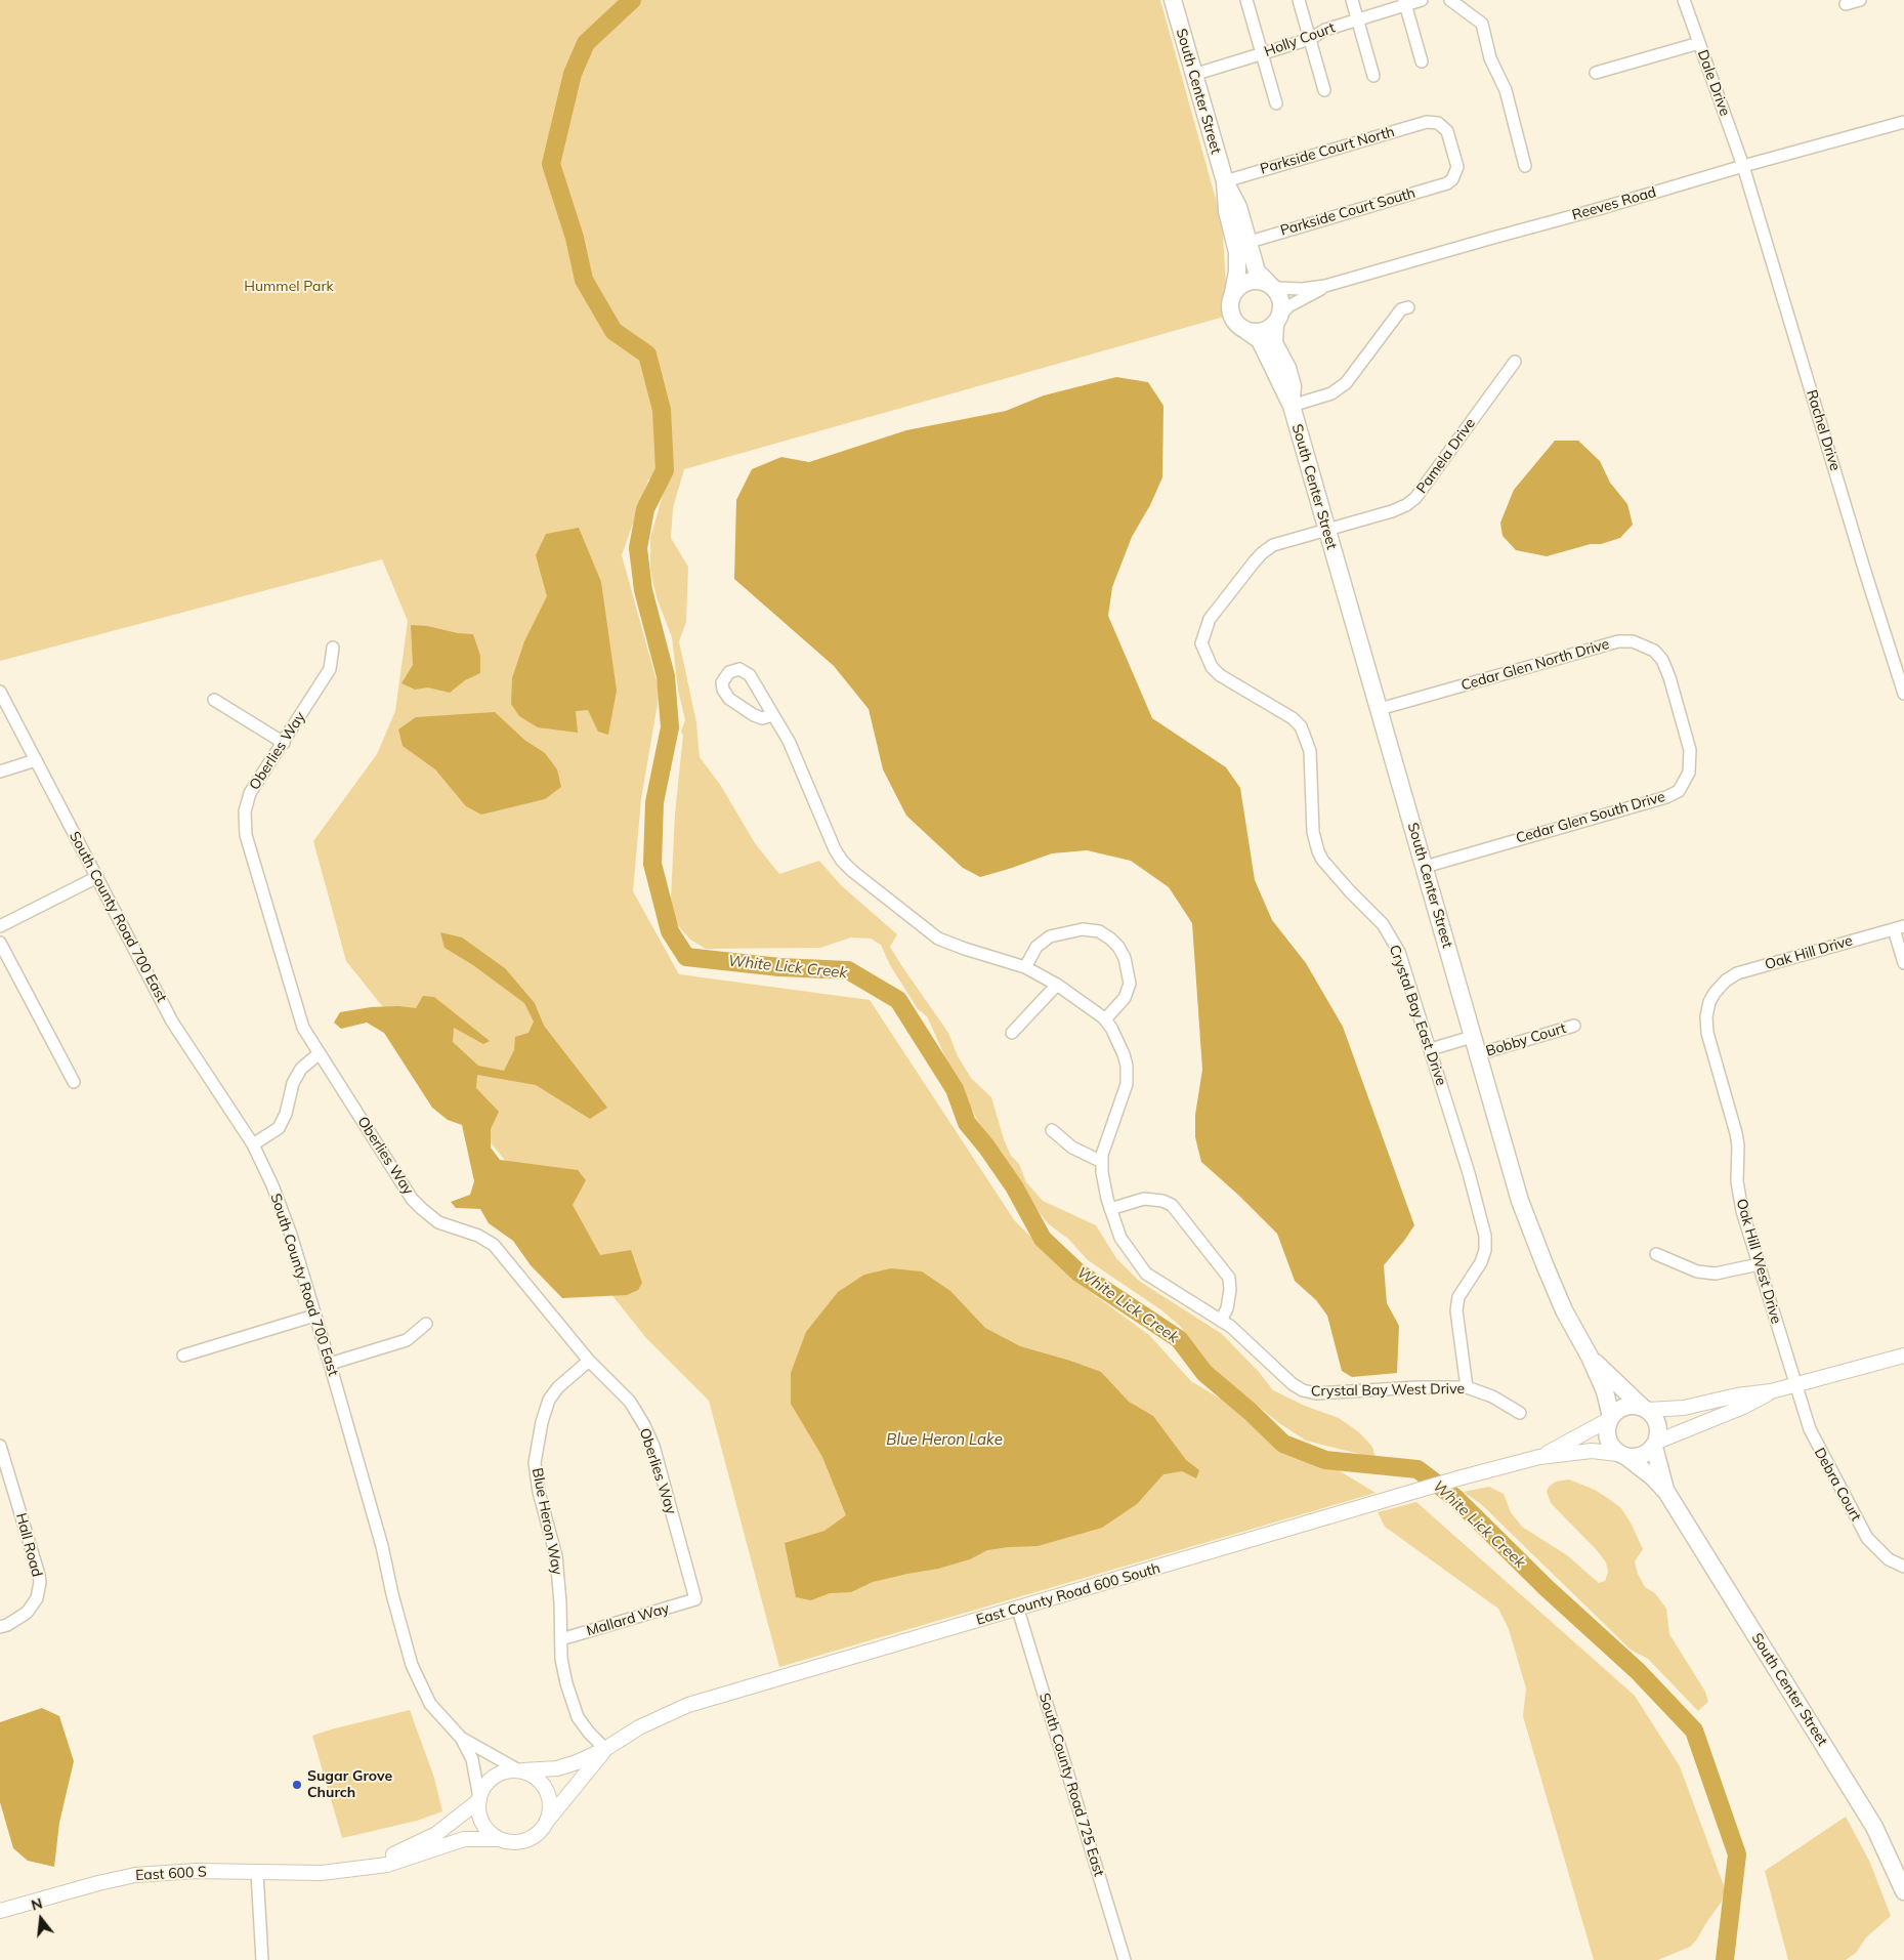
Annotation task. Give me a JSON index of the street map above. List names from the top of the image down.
{
  "streets": {
    "main road": ["South Center Street"],
    "street": [
      "Holly Court",
      "Dale Drive",
      "Parkside Court North",
      "Reeves Road",
      "Parkside Court South",
      "Rachel Drive",
      "Pamela Drive",
      "Cedar Glen North Drive",
      "Oberlies Way",
      "Cedar Glen South Drive",
      "South County Road 700 East",
      "Oak Hill Drive",
      "Crystal Bay East Drive",
      "Bobby Court",
      "Oak Hill West Drive",
      "Crystal Bay West Drive",
      "Debra Court",
      "Blue Heron Way",
      "Hall Road",
      "East County Road 600 South",
      "Mallard Way",
      "South County Road 725 East",
      "East 600 S"
    ]
  },
  "crossings": [
    ["Holly Court", "South Center Street"],
    ["Dale Drive", "Reeves Road"],
    ["Dale Drive", "Rachel Drive"],
    ["South Center Street", "Parkside Court North"],
    ["South Center Street", "Reeves Road"],
    ["South Center Street", "Parkside Court South"],
    ["South Center Street", "Pamela Drive"],
    ["South Center Street", "Cedar Glen North Drive"],
    ["South Center Street", "Cedar Glen South Drive"],
    ["South Center Street", "Crystal Bay East Drive"],
    ["South Center Street", "Bobby Court"],
    ["South Center Street", "East County Road 600 South"],
    ["Parkside Court North", "Parkside Court South"],
    ["Reeves Road", "Rachel Drive"],
    ["Pamela Drive", "Crystal Bay East Drive"],
    ["Cedar Glen North Drive", "Cedar Glen South Drive"],
    ["Oberlies Way", "Blue Heron Way"],
    ["Oberlies Way", "Mallard Way"],
    ["South County Road 700 East", "East County Road 600 South"],
    ["Oak Hill Drive", "Oak Hill West Drive"],
    ["Crystal Bay East Drive", "Crystal Bay West Drive"],
    ["Oak Hill West Drive", "Debra Court"],
    ["Blue Heron Way", "East County Road 600 South"],
    ["Blue Heron Way", "Mallard Way"],
    ["East County Road 600 South", "South County Road 725 East"]
  ],
  "water": ["White Lick Creek", "Blue Heron Lake"],
  "parks": ["Hummel Park"],
  "places": ["Sugar Grove Church"],
  "north": "top"
}
